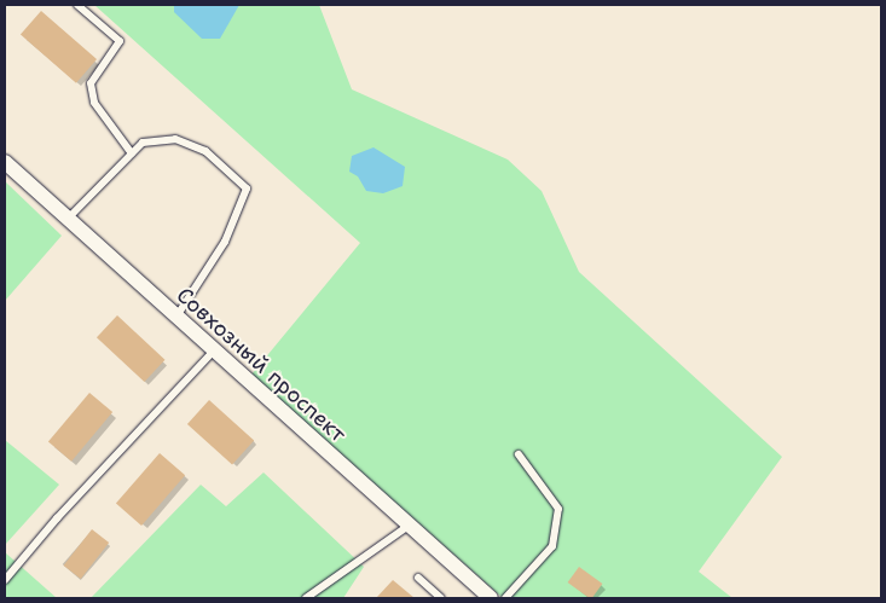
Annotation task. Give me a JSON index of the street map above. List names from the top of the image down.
{
  "streets": {
    "street": ["Совхозный проспект"]
  }
}
